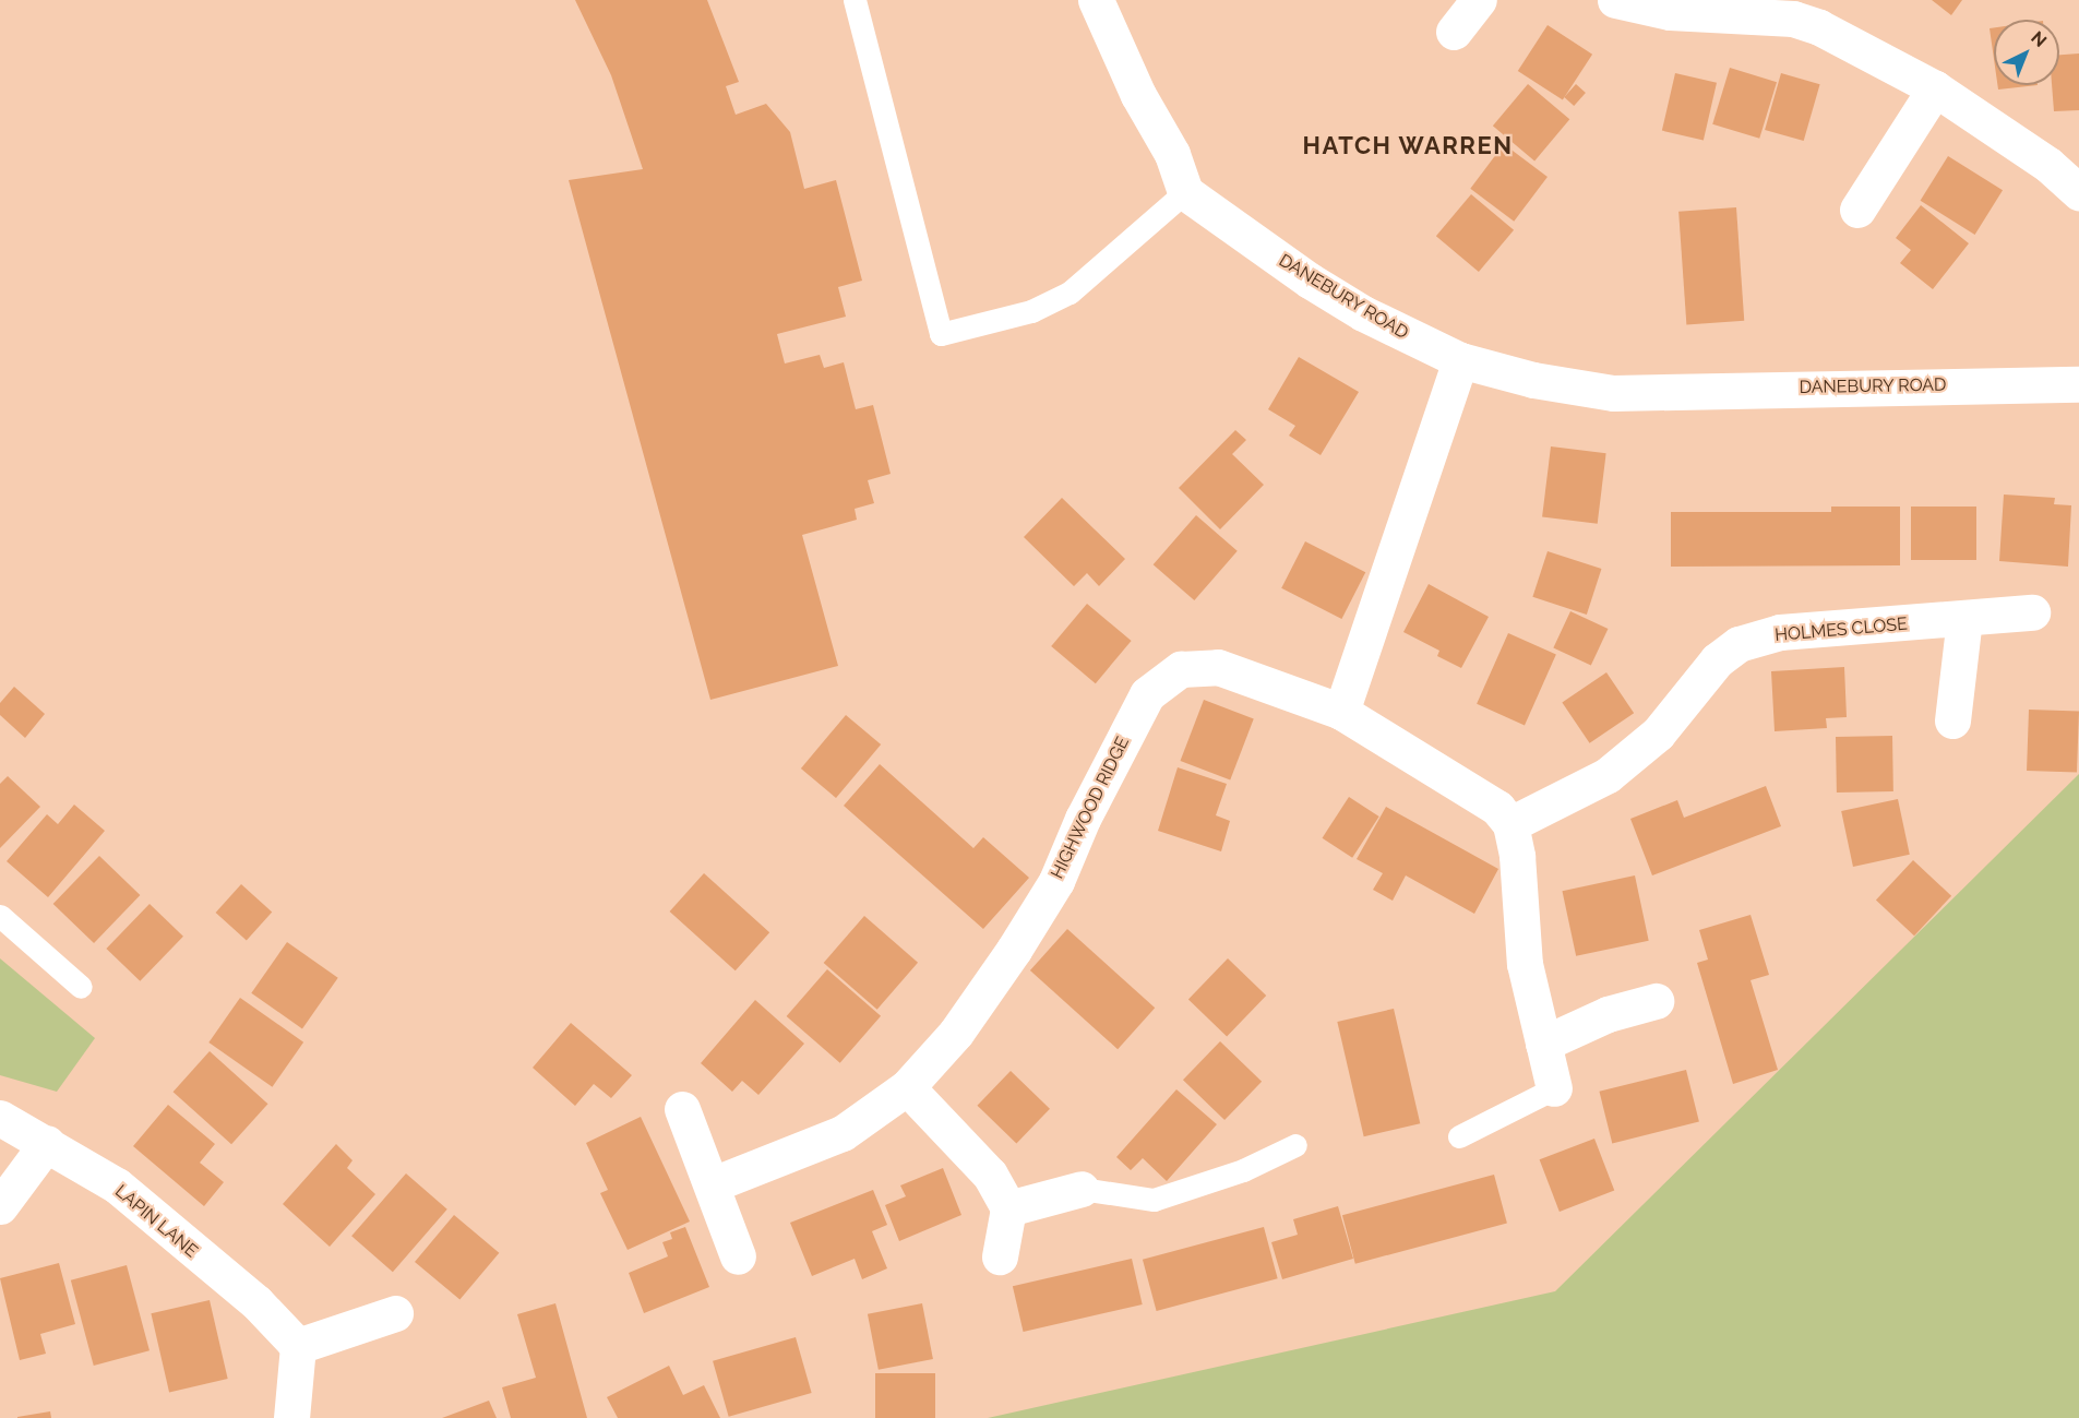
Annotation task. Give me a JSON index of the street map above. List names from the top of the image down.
{
  "streets": {
    "street": [
      "DANEBURY ROAD",
      "HOLMES CLOSE",
      "HIGHWOOD RIDGE",
      "LAPIN LANE"
    ]
  },
  "crossings": [
    ["HOLMES CLOSE", "HIGHWOOD RIDGE"]
  ],
  "districts": ["HATCH WARREN"],
  "north": "top right"
}
